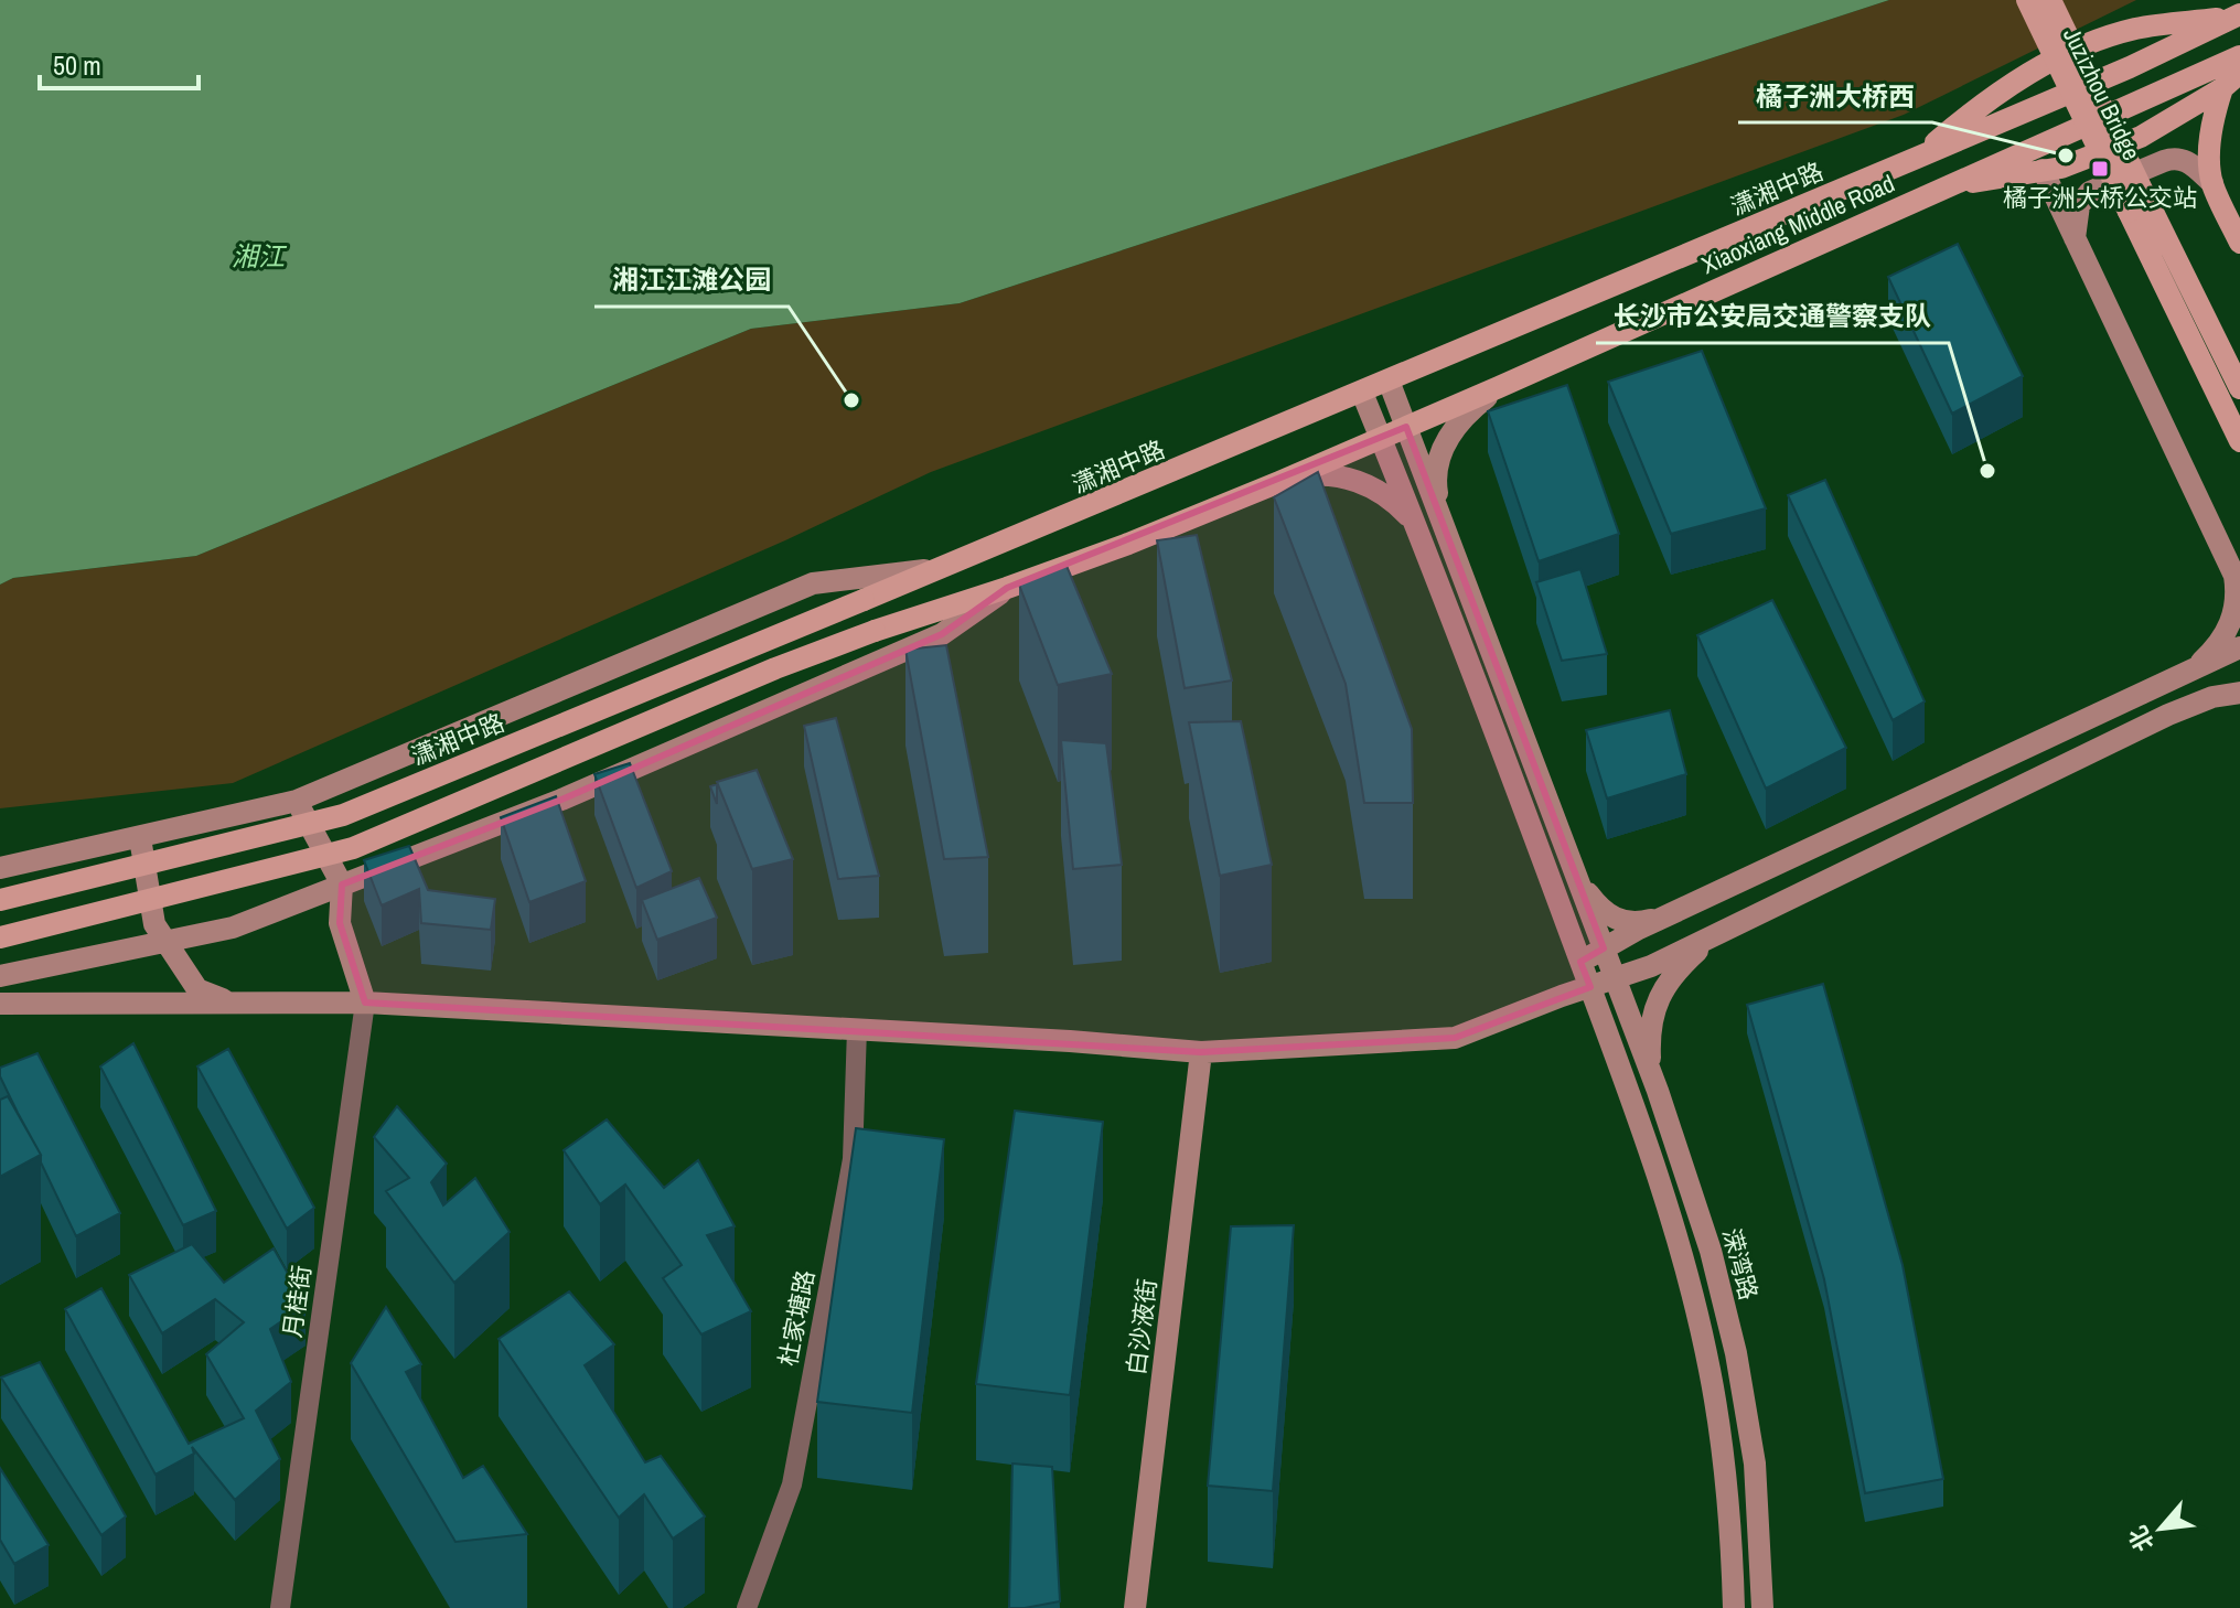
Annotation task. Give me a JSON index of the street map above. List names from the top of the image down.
{
  "streets": {
    "main road": [
      "Juzizhou Bridge",
      "潇湘中路",
      "Xiaoxiang Middle Road",
      "溁湾路",
      "白沙液街"
    ],
    "street": ["月桂街", "杜家塘路"]
  },
  "water": ["湘江"],
  "places": {
    "other": ["橘子洲大桥西", "湘江江滩公园", "长沙市公安局交通警察支队"],
    "transit": ["橘子洲大桥公交站"]
  },
  "scale_bar": "50 m",
  "north": "bottom left"
}
